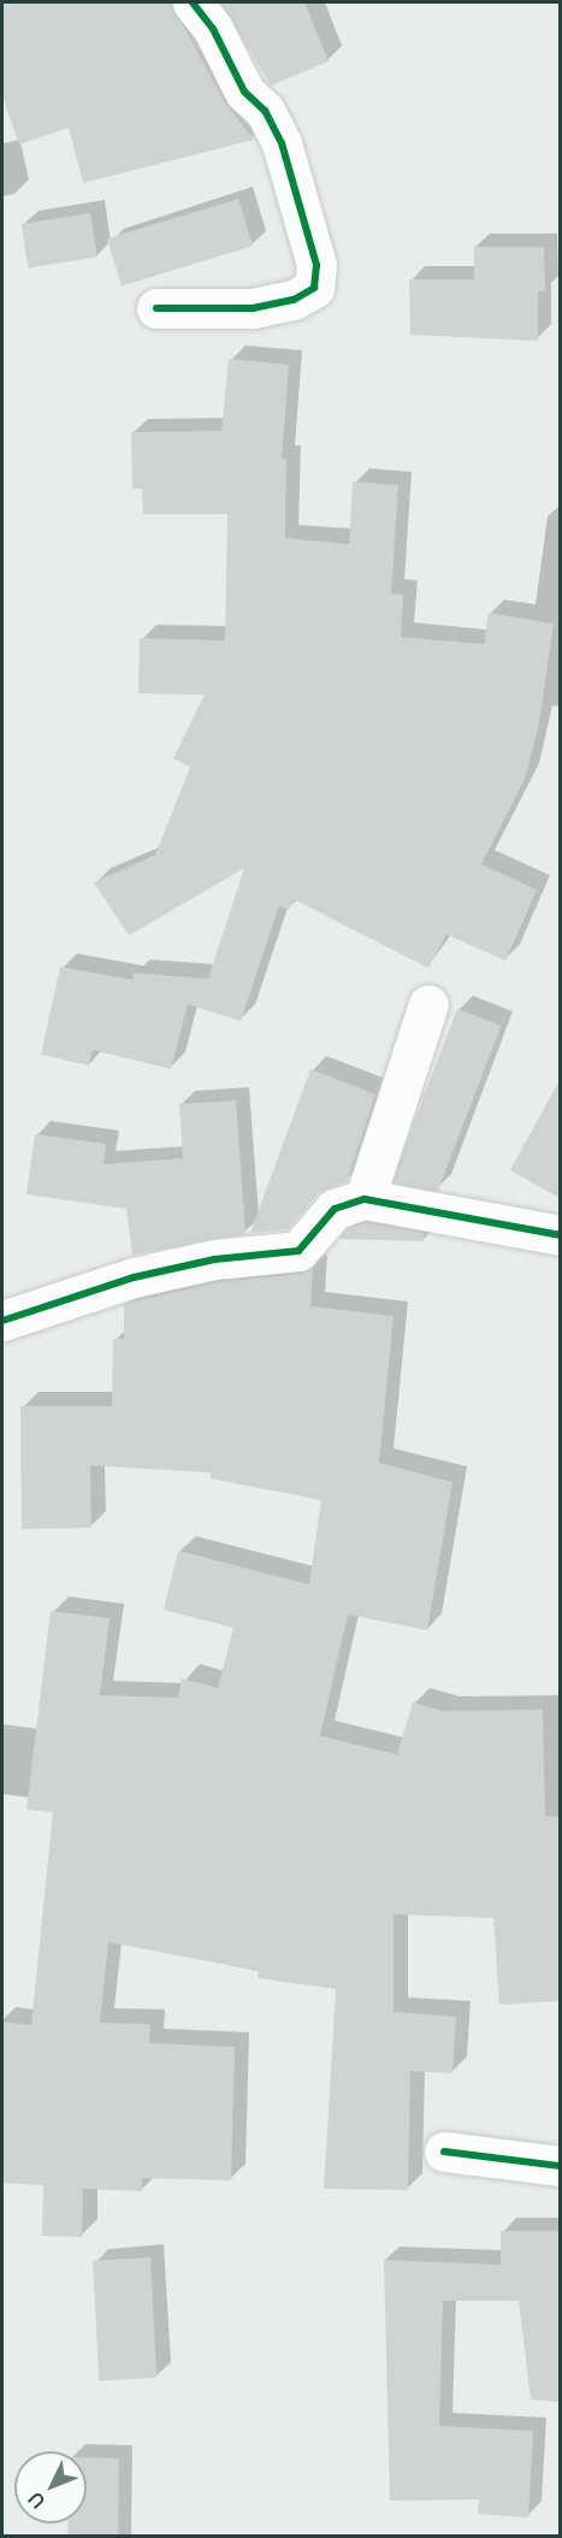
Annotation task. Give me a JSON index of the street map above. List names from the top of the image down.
{
  "north": "bottom left"
}
